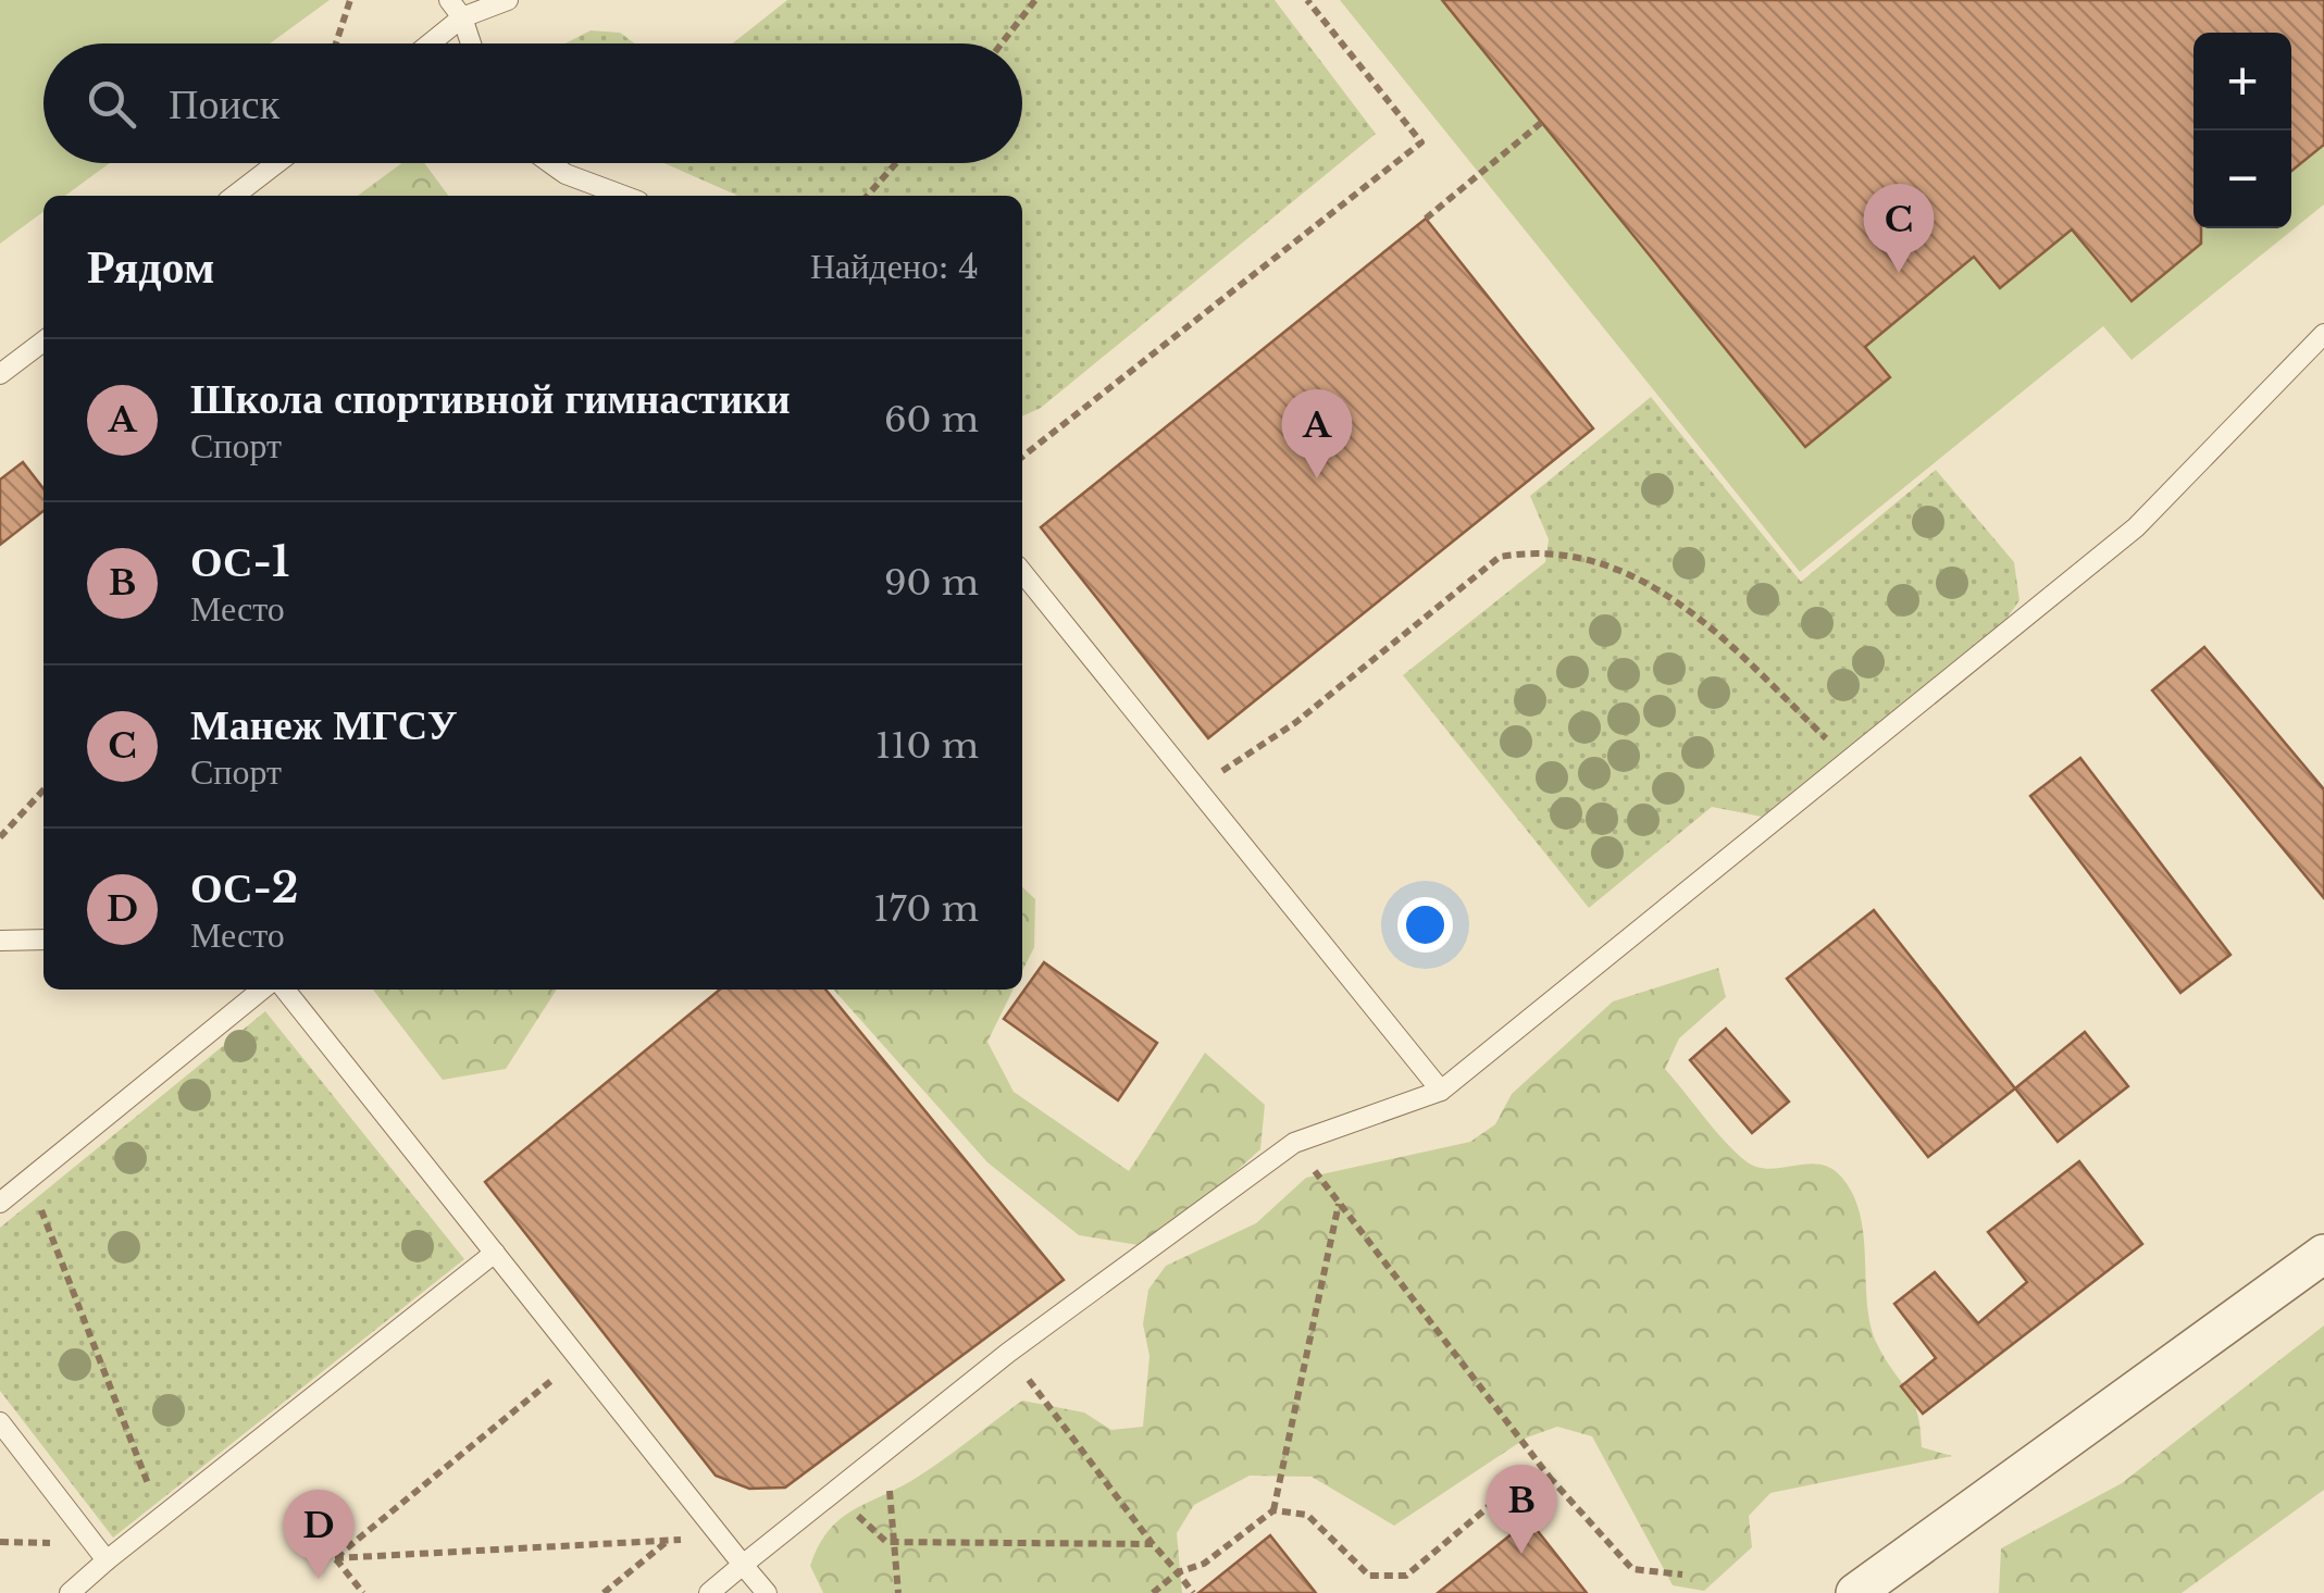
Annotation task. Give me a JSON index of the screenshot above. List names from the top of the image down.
{
  "page": {
    "map_buttons": ["+", "−"],
    "search": "Поиск",
    "pins": [
      "C",
      "A",
      "B",
      "D"
    ],
    "heading": ["Рядом", "Найдено: 4"],
    "list": [
      {
        "mark": "A",
        "name": "Школа спортивной гимнастики",
        "note": "Спорт",
        "value": "60 m"
      },
      {
        "mark": "B",
        "name": "ОС-1",
        "note": "Место",
        "value": "90 m"
      },
      {
        "mark": "C",
        "name": "Манеж МГСУ",
        "note": "Спорт",
        "value": "110 m"
      },
      {
        "mark": "D",
        "name": "ОС-2",
        "note": "Место",
        "value": "170 m"
      }
    ]
  }
}
